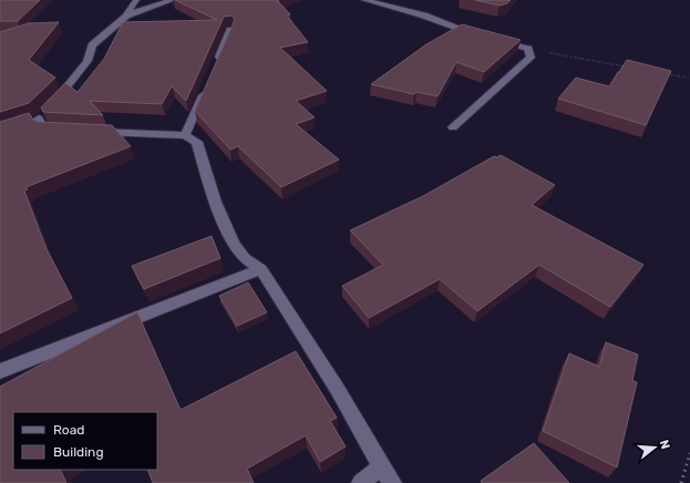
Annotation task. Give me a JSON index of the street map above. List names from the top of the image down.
{
  "legend": ["Road", "Building"],
  "north": "right"
}
